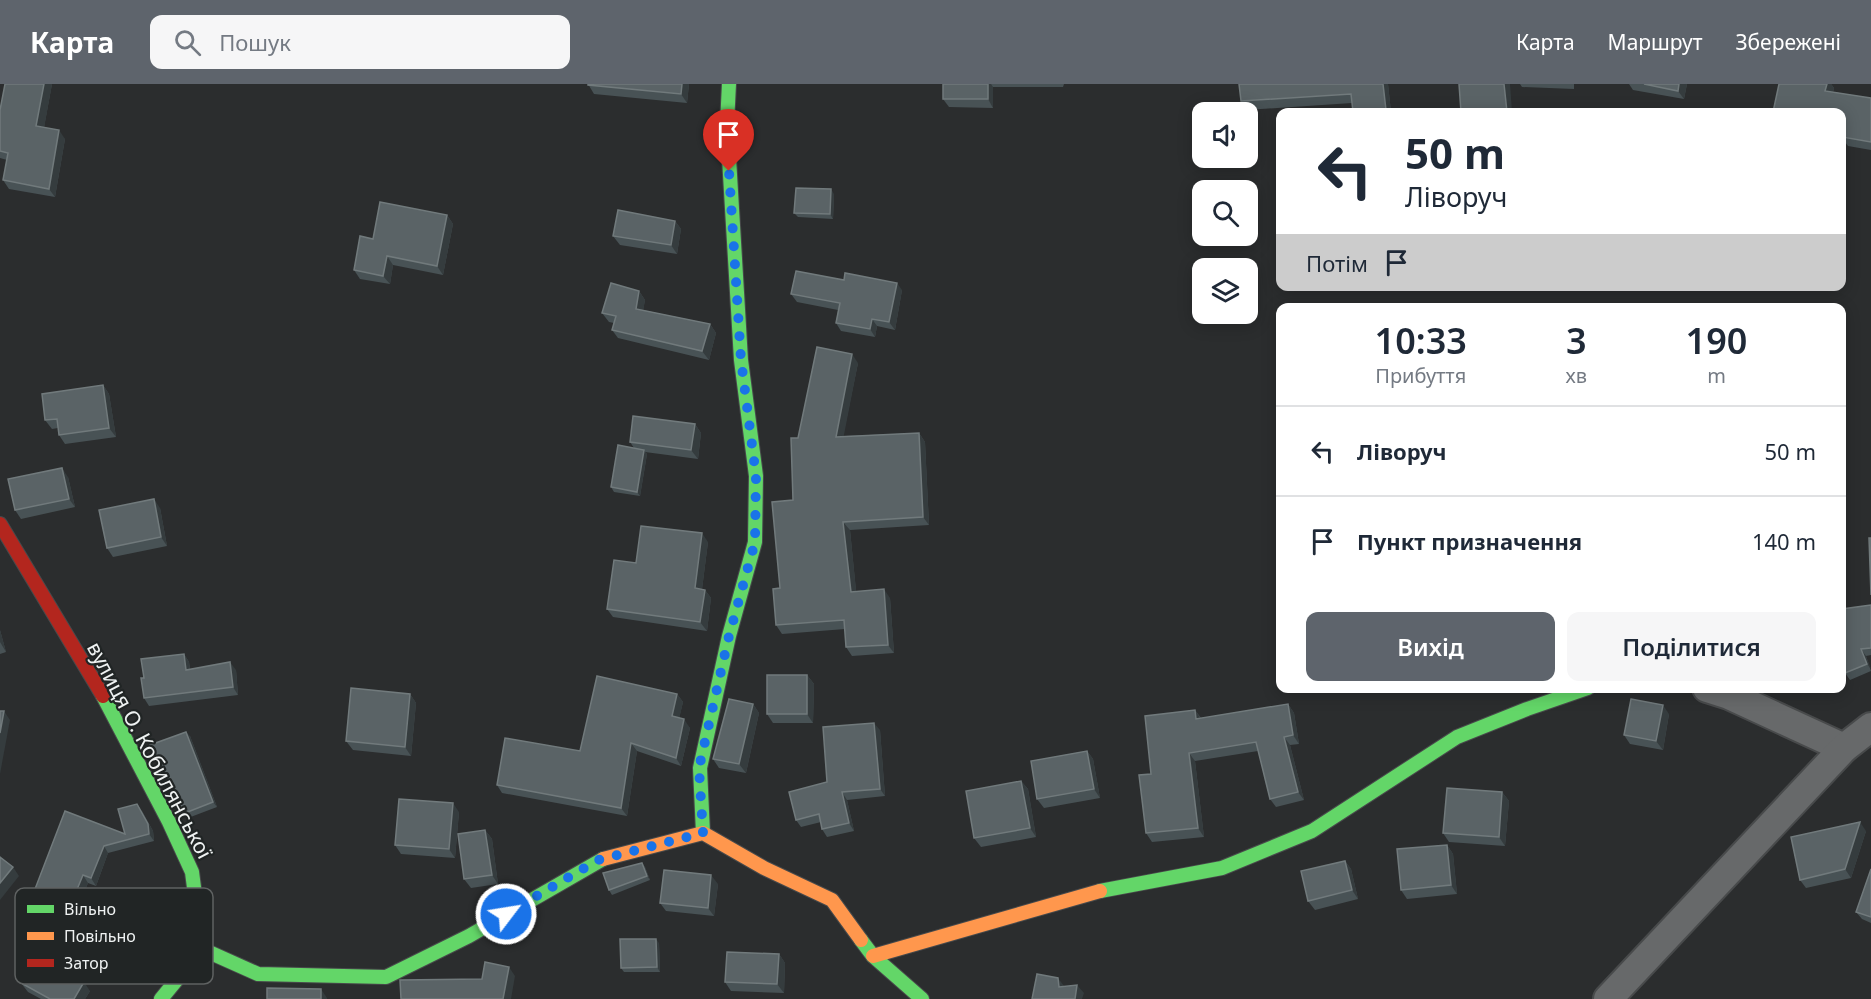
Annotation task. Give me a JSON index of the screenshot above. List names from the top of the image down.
{
  "streets": {
    "street": ["вулиця О. Кобилянської"]
  },
  "legend": ["Вільно", "Повільно", "Затор"],
  "page": {
    "header": "Карта",
    "search": "Пошук",
    "nav": ["Карта", "Маршрут", "Збережені"],
    "turn": ["50 m", "Ліворуч"],
    "then": "Потім",
    "eta": [
      "10:33",
      "Прибуття",
      "3",
      "хв",
      "190",
      "m"
    ],
    "list": [
      {
        "name": "Ліворуч",
        "value": "50 m"
      },
      {
        "name": "Пункт призначення",
        "value": "140 m"
      }
    ],
    "buttons": ["Вихід", "Поділитися"]
  }
}
